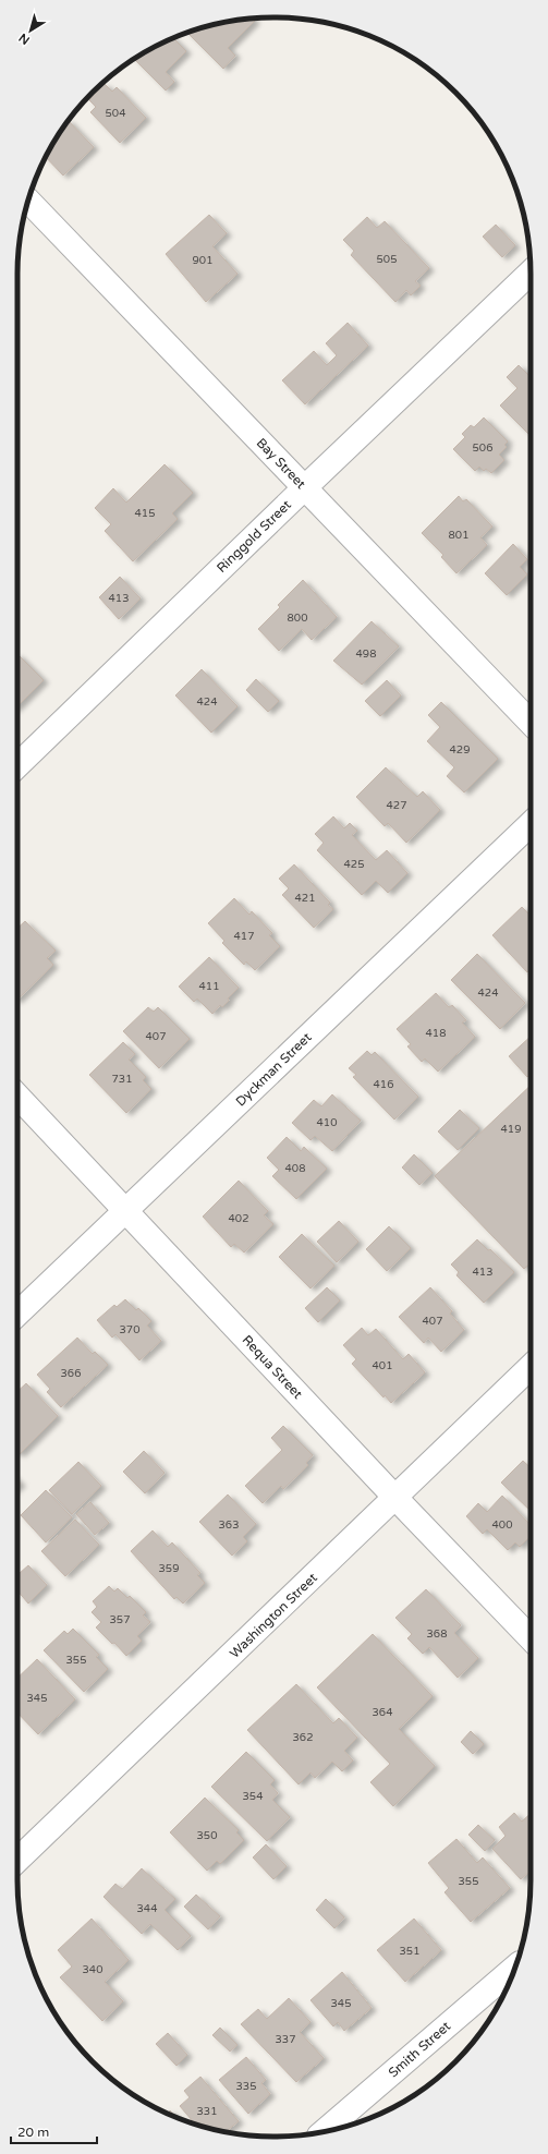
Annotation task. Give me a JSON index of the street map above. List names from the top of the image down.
{
  "streets": {
    "street": [
      "Bay Street",
      "Ringgold Street",
      "Dyckman Street",
      "Requa Street",
      "Washington Street",
      "Smith Street"
    ]
  },
  "crossings": [
    ["Bay Street", "Ringgold Street"],
    ["Dyckman Street", "Requa Street"],
    ["Requa Street", "Washington Street"]
  ],
  "house_numbers": [
    "504",
    "505",
    "901",
    "506",
    "415",
    "801",
    "413",
    "800",
    "498",
    "424",
    "429",
    "427",
    "425",
    "421",
    "417",
    "411",
    "424",
    "418",
    "407",
    "731",
    "416",
    "410",
    "419",
    "408",
    "402",
    "413",
    "407",
    "370",
    "401",
    "366",
    "363",
    "400",
    "359",
    "357",
    "368",
    "355",
    "345",
    "364",
    "362",
    "354",
    "350",
    "355",
    "344",
    "351",
    "340",
    "345",
    "337",
    "335",
    "331"
  ],
  "scale_bar": "20 m",
  "north": "bottom left"
}
